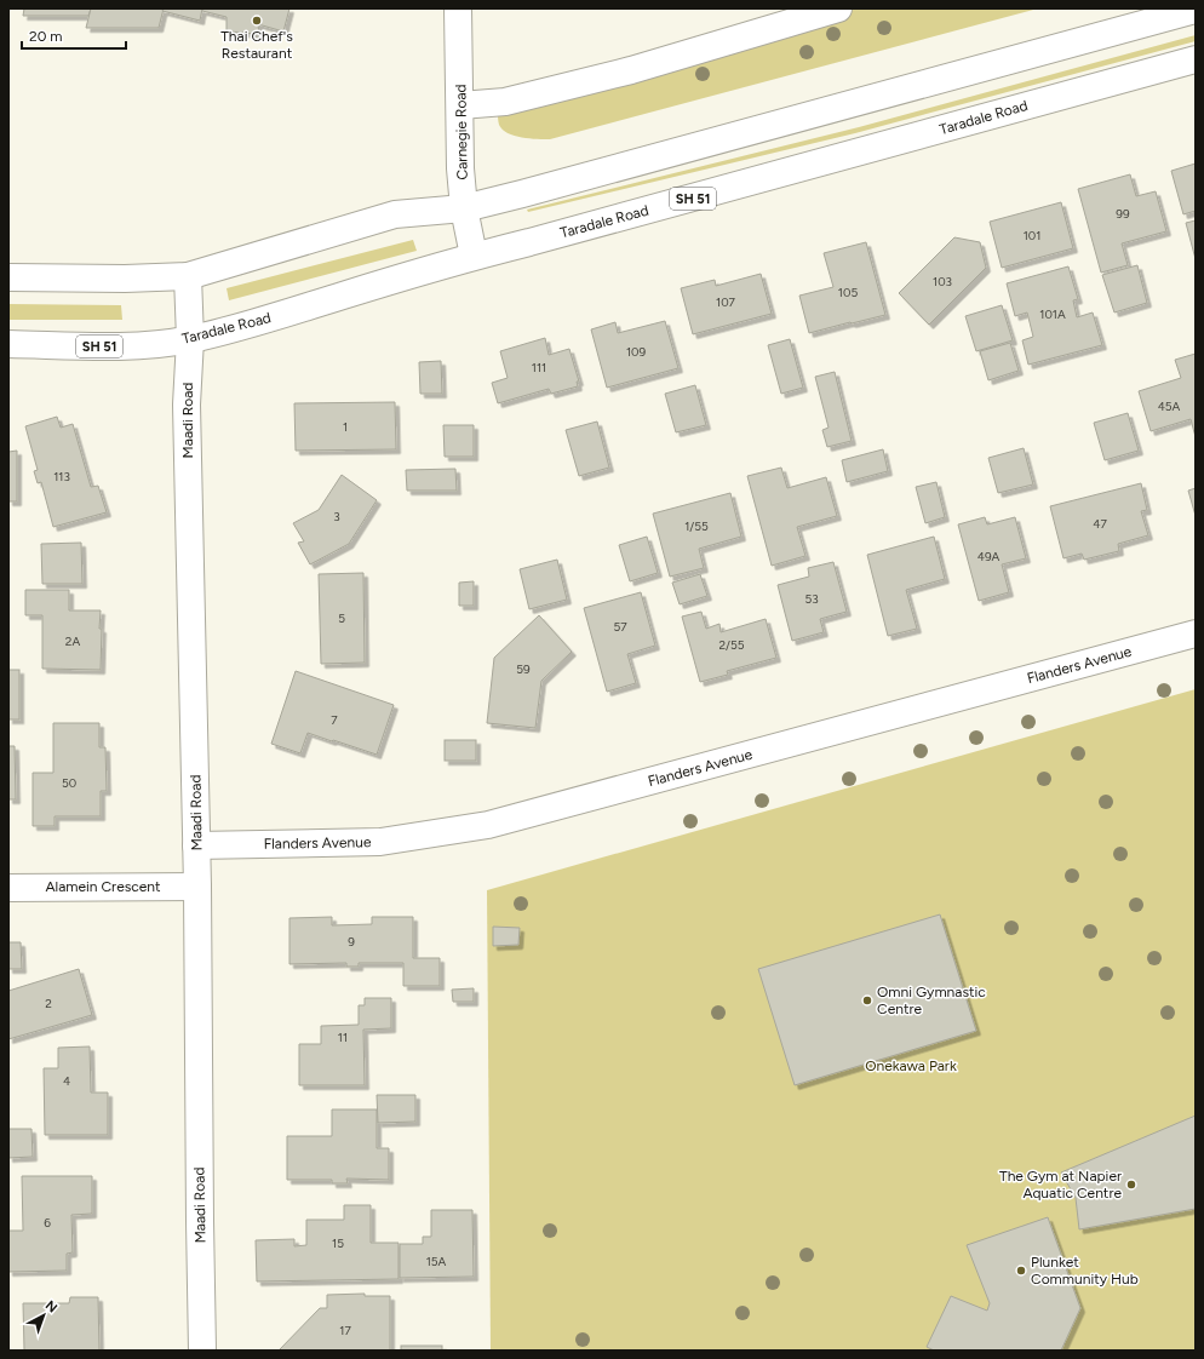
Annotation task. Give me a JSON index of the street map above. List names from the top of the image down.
{
  "streets": {
    "main road": [
      "Taradale Road",
      "Carnegie Road",
      "SH 51",
      "Maadi Road",
      "Flanders Avenue",
      "Alamein Crescent"
    ]
  },
  "crossings": [
    ["Taradale Road", "Carnegie Road"],
    ["Taradale Road", "Maadi Road"],
    ["Maadi Road", "Flanders Avenue"],
    ["Maadi Road", "Alamein Crescent"]
  ],
  "parks": ["Onekawa Park"],
  "places": [
    "Thai Chef's Restaurant",
    "Omni Gymnastic Centre",
    "The Gym at Napier Aquatic Centre",
    "Plunket Community Hub"
  ],
  "house_numbers": [
    "99",
    "101",
    "103",
    "105",
    "107",
    "101A",
    "109",
    "111",
    "45A",
    "1",
    "113",
    "3",
    "47",
    "1/55",
    "49A",
    "53",
    "5",
    "57",
    "2A",
    "2/55",
    "59",
    "7",
    "50",
    "9",
    "2",
    "11",
    "4",
    "6",
    "15",
    "15A",
    "17"
  ],
  "scale_bar": "20 m",
  "north": "top right"
}
